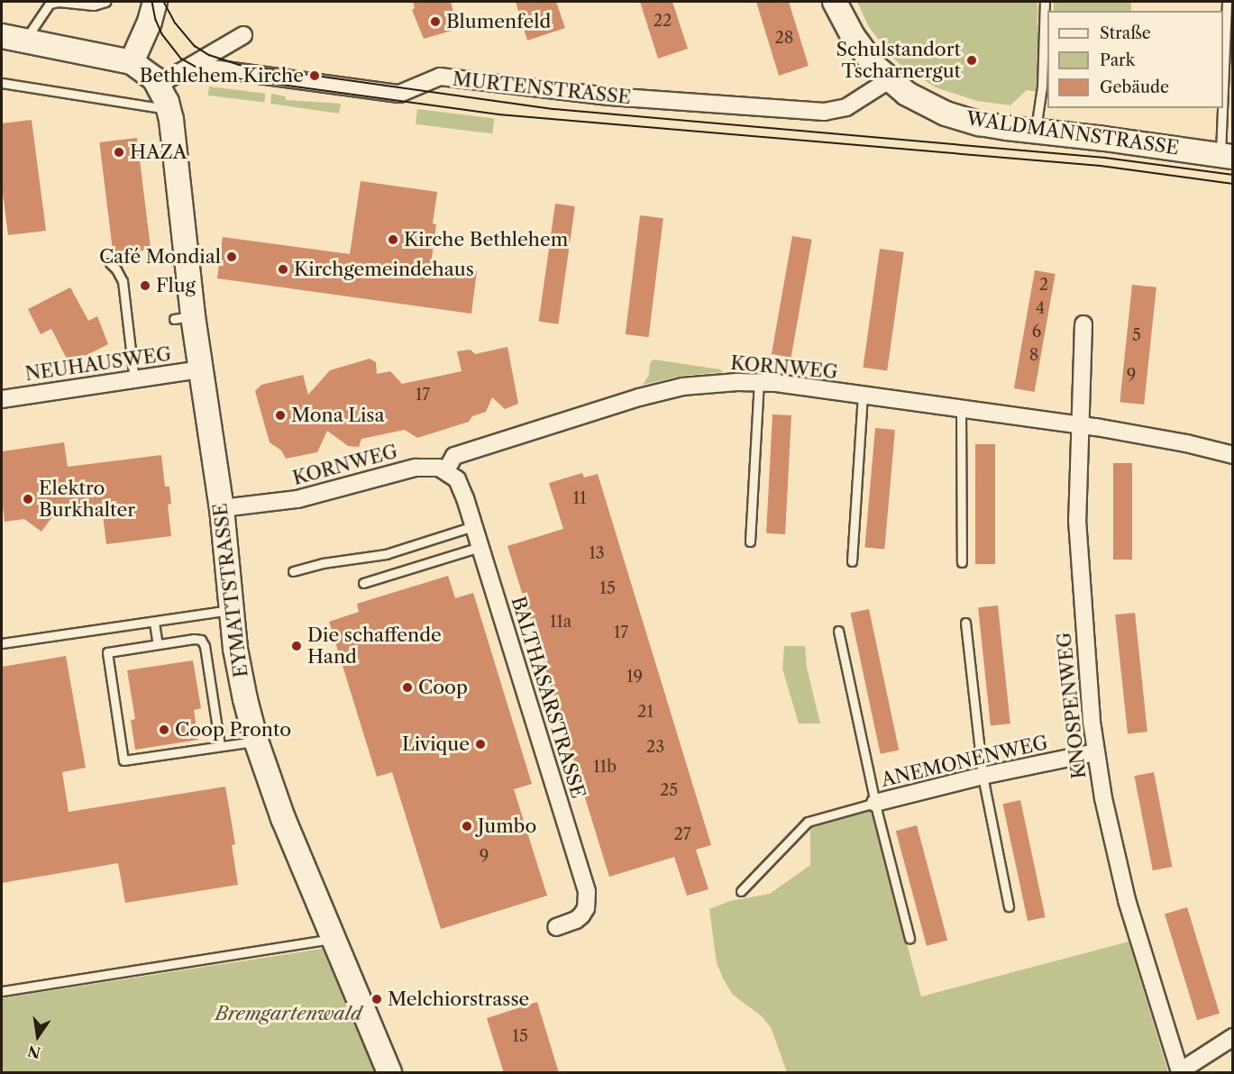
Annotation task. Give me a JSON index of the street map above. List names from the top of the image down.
{
  "streets": {
    "street": [
      "MURTENSTRASSE",
      "WALDMANNSTRASSE",
      "NEUHAUSWEG",
      "KORNWEG",
      "EYMATTSTRASSE",
      "BALTHASARSTRASSE",
      "KNOSPENWEG",
      "ANEMONENWEG"
    ]
  },
  "crossings": [
    ["MURTENSTRASSE", "WALDMANNSTRASSE"],
    ["NEUHAUSWEG", "EYMATTSTRASSE"],
    ["KORNWEG", "EYMATTSTRASSE"],
    ["KORNWEG", "BALTHASARSTRASSE"],
    ["KORNWEG", "KNOSPENWEG"],
    ["KNOSPENWEG", "ANEMONENWEG"]
  ],
  "parks": ["Bremgartenwald"],
  "places": [
    "Blumenfeld",
    "Schulstandort Tscharnergut",
    "Bethlehem Kirche",
    "HAZA",
    "Kirche Bethlehem",
    "Café Mondial",
    "Kirchgemeindehaus",
    "Flug",
    "Mona Lisa",
    "Elektro Burkhalter",
    "Die schaffende Hand",
    "Coop",
    "Coop Pronto",
    "Livique",
    "Jumbo",
    "Melchiorstrasse"
  ],
  "house_numbers": [
    "22",
    "28",
    "2",
    "4",
    "6",
    "5",
    "8",
    "9",
    "17",
    "11",
    "13",
    "15",
    "11a",
    "17",
    "19",
    "21",
    "23",
    "11b",
    "25",
    "27",
    "9",
    "15"
  ],
  "legend": ["Straße", "Park", "Gebäude"],
  "north": "bottom"
}
